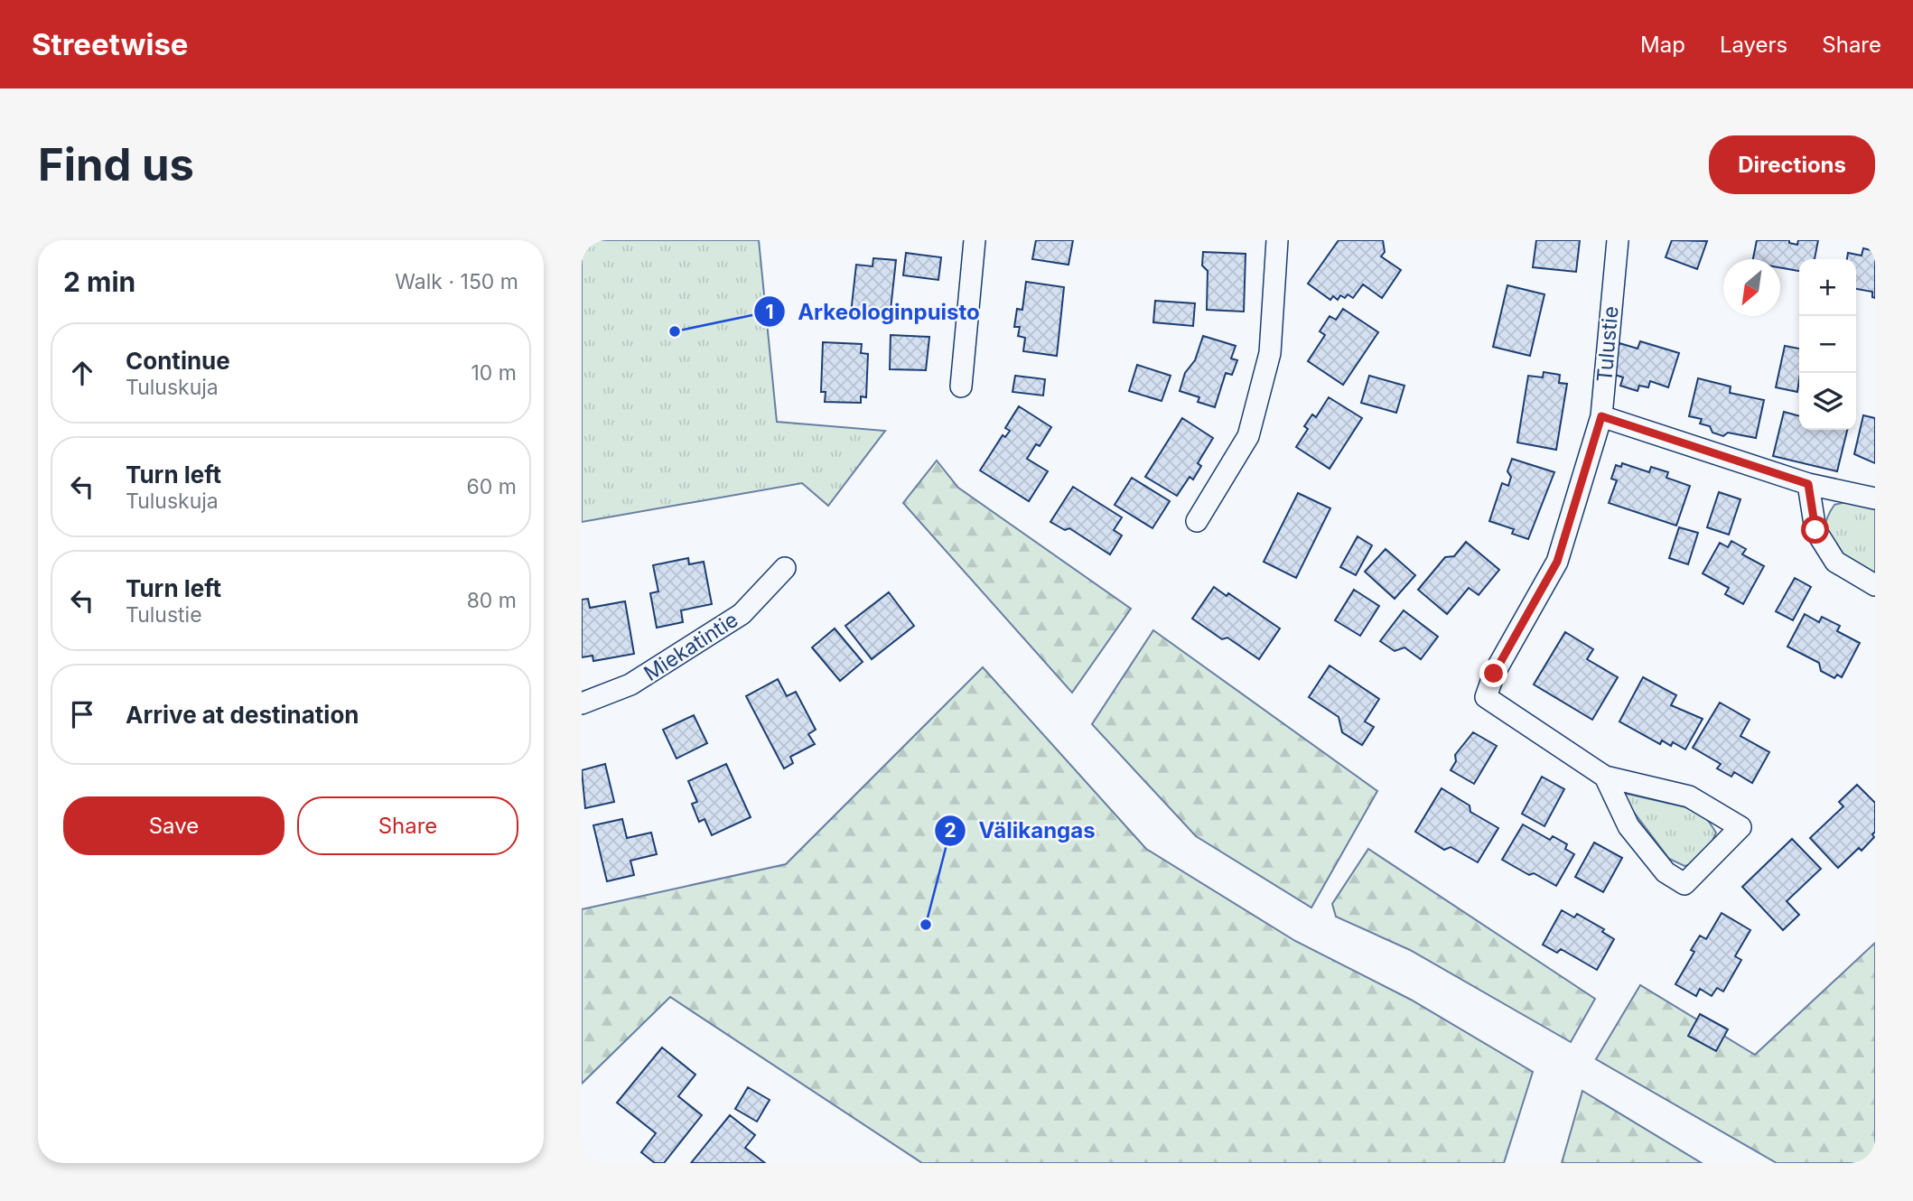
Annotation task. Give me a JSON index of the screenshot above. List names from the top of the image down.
{
  "streets": {
    "street": ["Tulustie", "Miekatintie"]
  },
  "places": ["Arkeologinpuisto", "Välikangas"],
  "north": "bottom left",
  "page": {
    "header": "Streetwise",
    "nav": ["Map", "Layers", "Share"],
    "buttons": [
      "Directions",
      ["Save", "Share"]
    ],
    "title": "Find us",
    "heading": ["2 min", "Walk · 150 m"],
    "map_buttons": ["+", "−"],
    "list": [
      ["Continue", "Tuluskuja", "10 m"],
      ["Turn left", "Tuluskuja", "60 m"],
      ["Turn left", "Tulustie", "80 m"],
      "Arrive at destination"
    ]
  }
}
